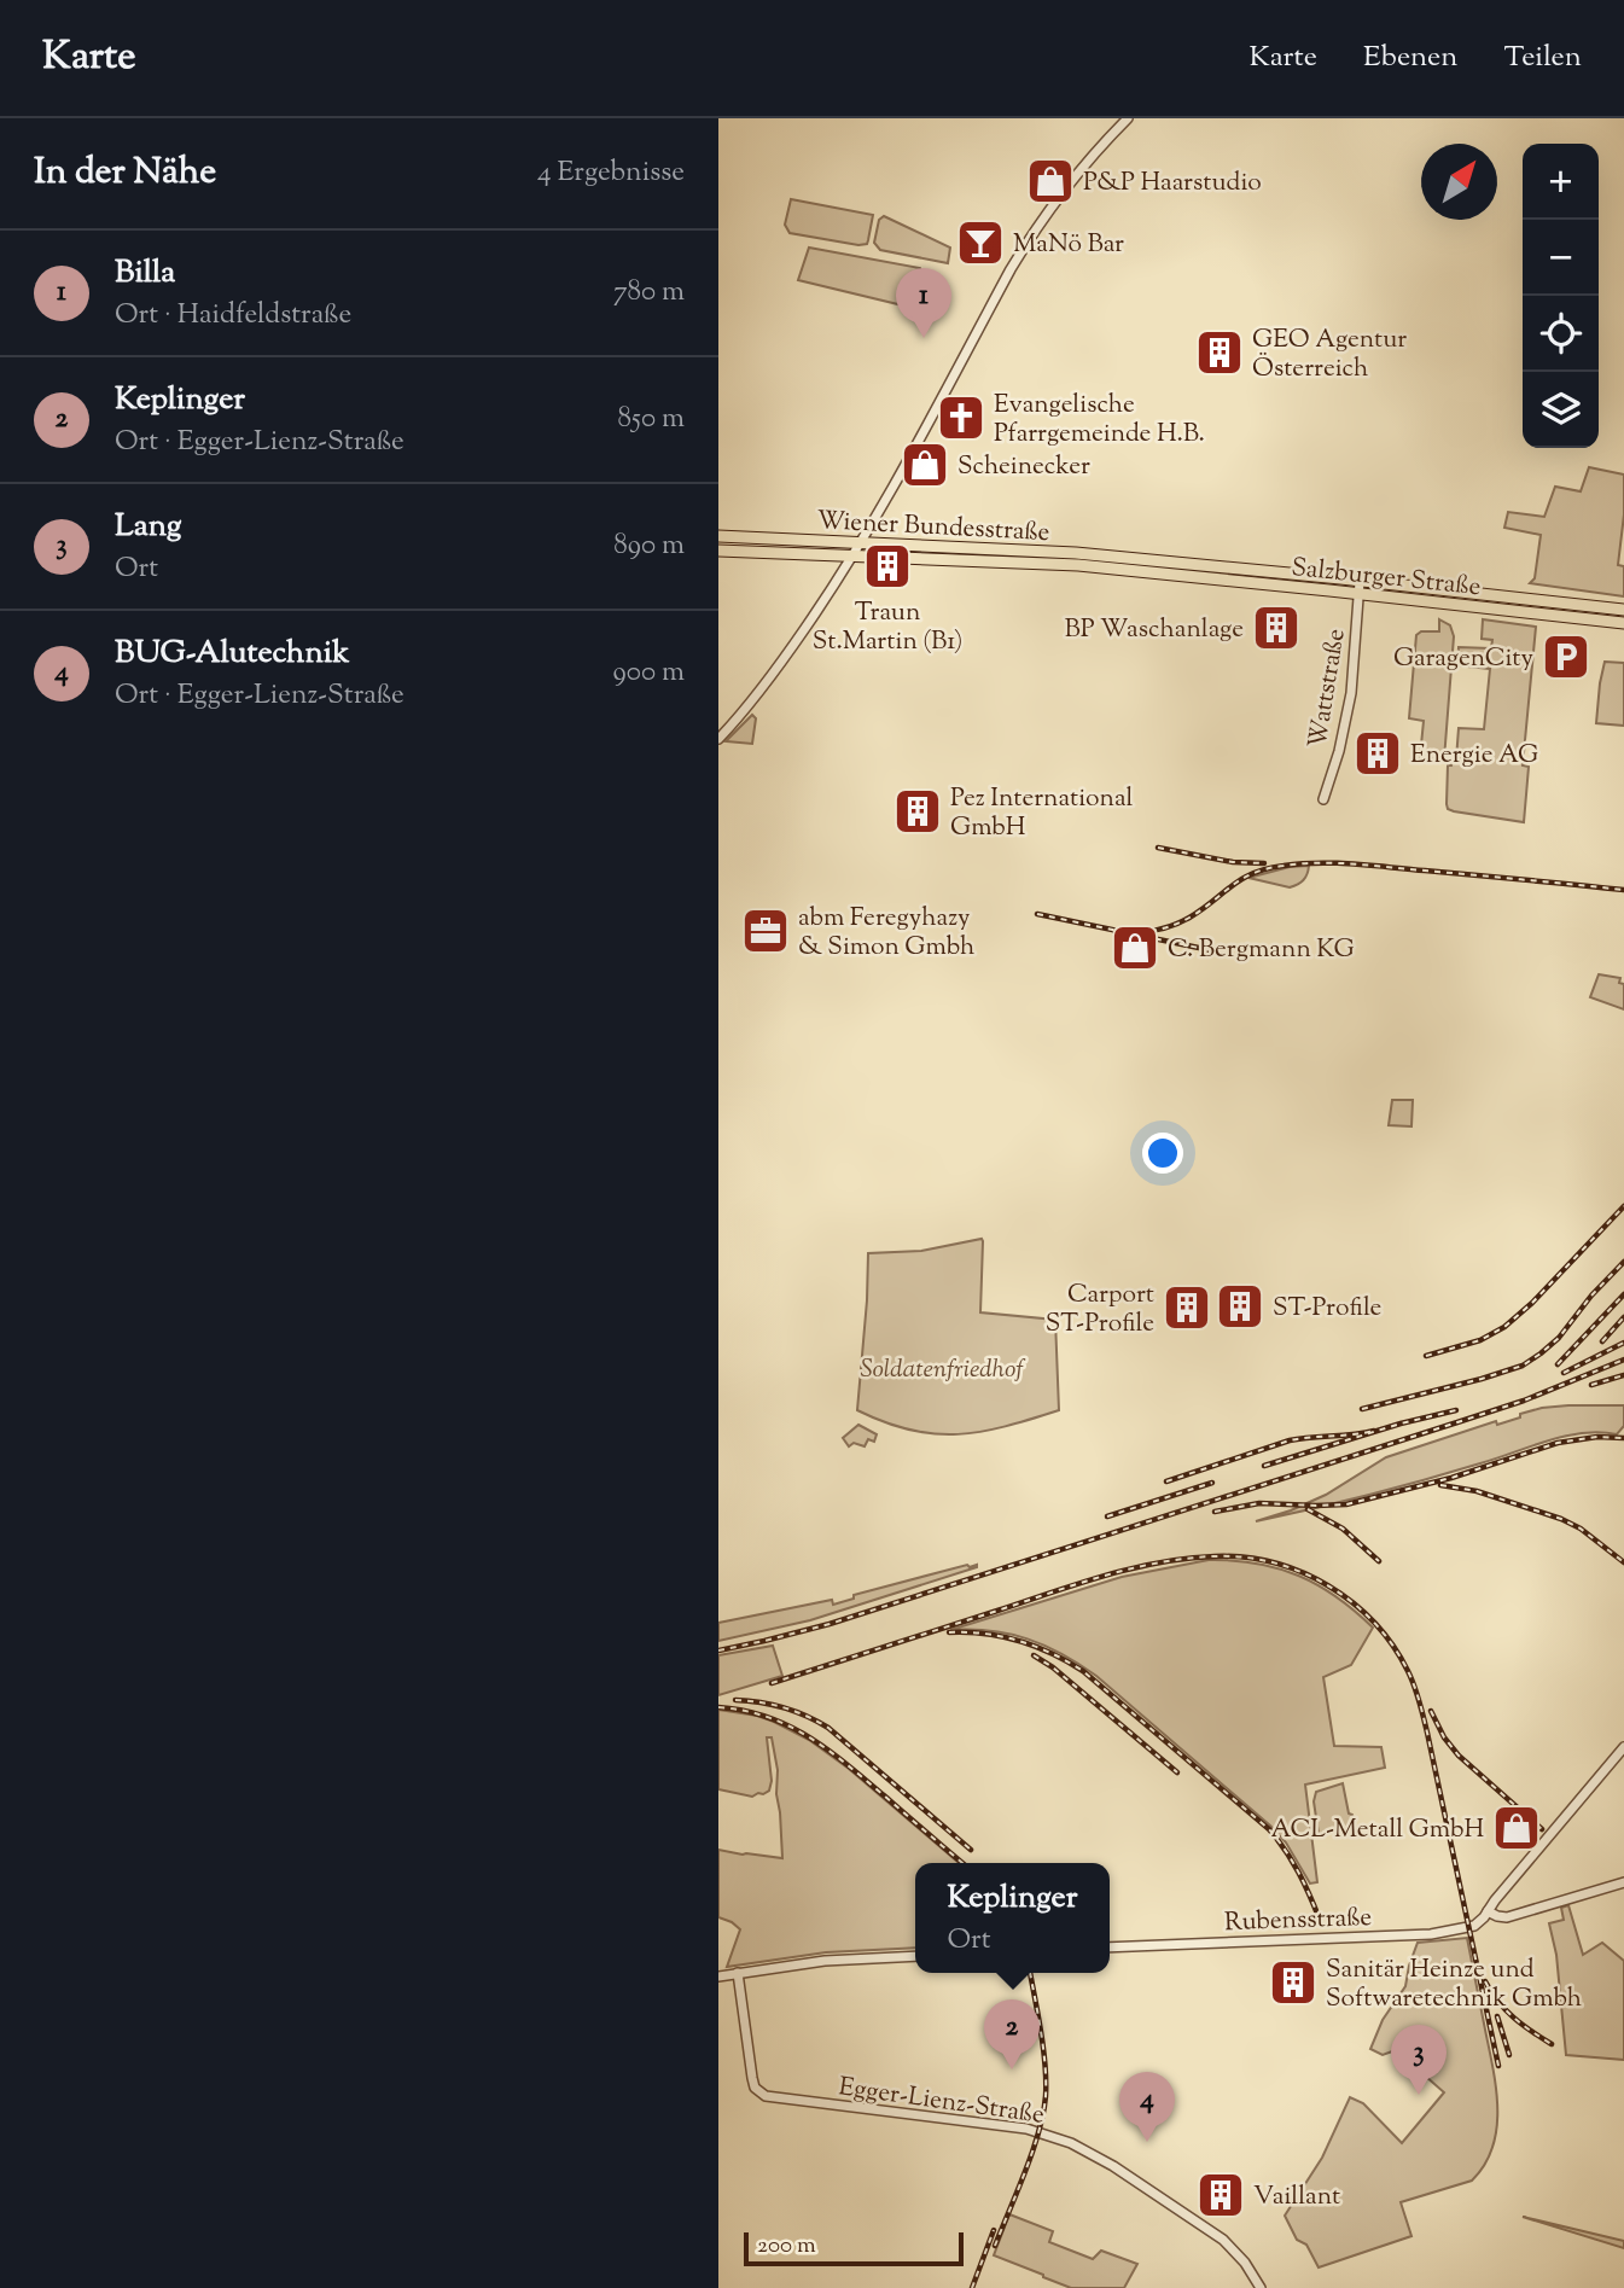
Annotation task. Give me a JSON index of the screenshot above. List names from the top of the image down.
{
  "streets": {
    "main road": ["Wiener Bundesstraße", "Salzburger Straße"],
    "street": ["Wattstraße", "Rubensstraße", "Egger-Lienz-Straße"]
  },
  "crossings": [
    ["Wiener Bundesstraße", "Salzburger Straße"],
    ["Salzburger Straße", "Wattstraße"]
  ],
  "parks": ["Soldatenfriedhof"],
  "places": {
    "shop": [
      "P&P Haarstudio",
      "Scheinecker",
      "C. Bergmann KG",
      "ACL-Metall GmbH"
    ],
    "bar": ["MaNö Bar"],
    "building": [
      "GEO Agentur Österreich",
      "Traun St.Martin (B1)",
      "BP Waschanlage",
      "Energie AG",
      "Pez International GmbH",
      "ST-Profile",
      "Carport ST-Profile",
      "Sanitär Heinze und Softwaretechnik Gmbh",
      "Vaillant"
    ],
    "church": ["Evangelische Pfarrgemeinde H.B."],
    "parking": ["GaragenCity"],
    "office": ["abm Feregyhazy & Simon Gmbh"]
  },
  "scale_bar": "200 m",
  "north": "top right",
  "page": {
    "header": "Karte",
    "nav": ["Karte", "Ebenen", "Teilen"],
    "heading": ["In der Nähe", "4 Ergebnisse"],
    "map_buttons": ["+", "−"],
    "list": [
      {
        "mark": "1",
        "name": "Billa",
        "note": "Ort · Haidfeldstraße",
        "value": "780 m"
      },
      {
        "mark": "2",
        "name": "Keplinger",
        "note": "Ort · Egger-Lienz-Straße",
        "value": "850 m"
      },
      {
        "mark": "3",
        "name": "Lang",
        "note": "Ort",
        "value": "890 m"
      },
      {
        "mark": "4",
        "name": "BUG-Alutechnik",
        "note": "Ort · Egger-Lienz-Straße",
        "value": "900 m"
      }
    ],
    "pins": [
      "1",
      "2",
      "3",
      "4"
    ],
    "popup": ["Keplinger", "Ort"],
    "scale": "200 m"
  }
}
